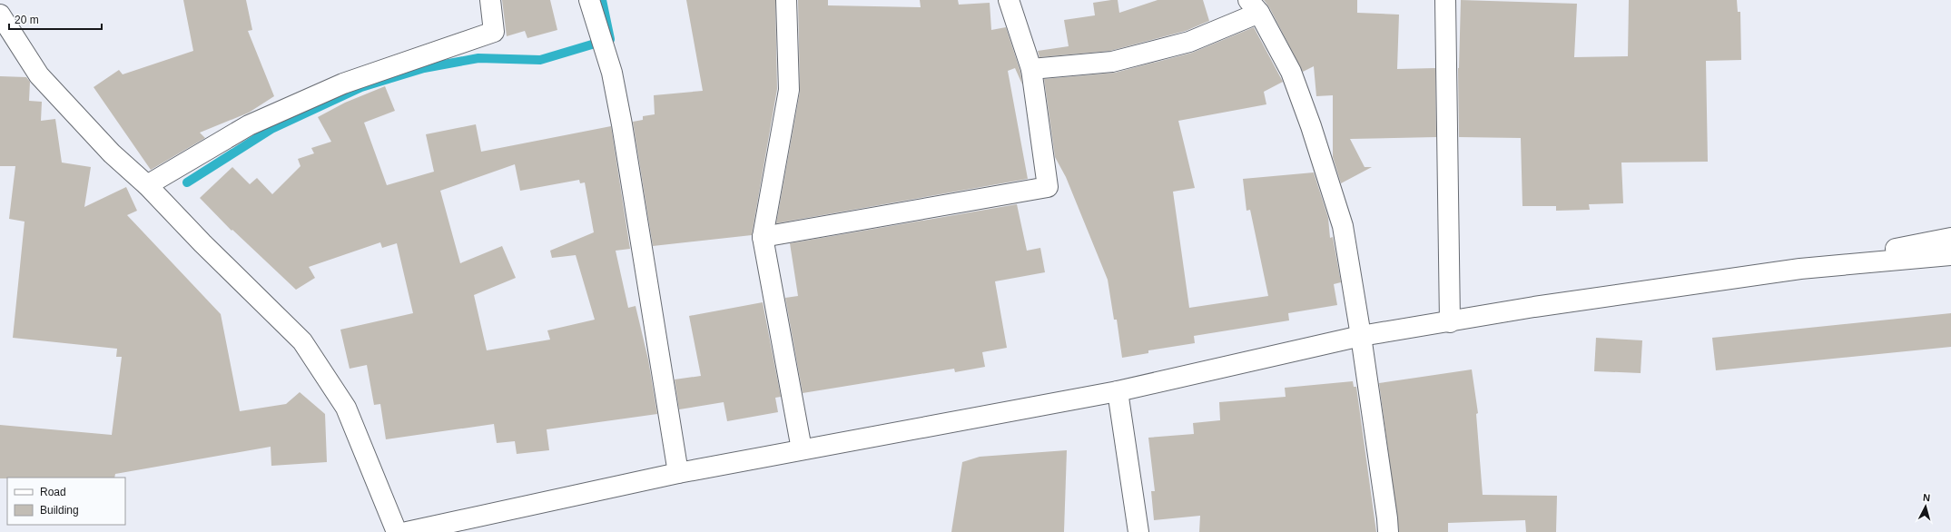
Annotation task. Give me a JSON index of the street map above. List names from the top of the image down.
{
  "legend": ["Road", "Building"],
  "scale_bar": "20 m",
  "north": "top"
}
